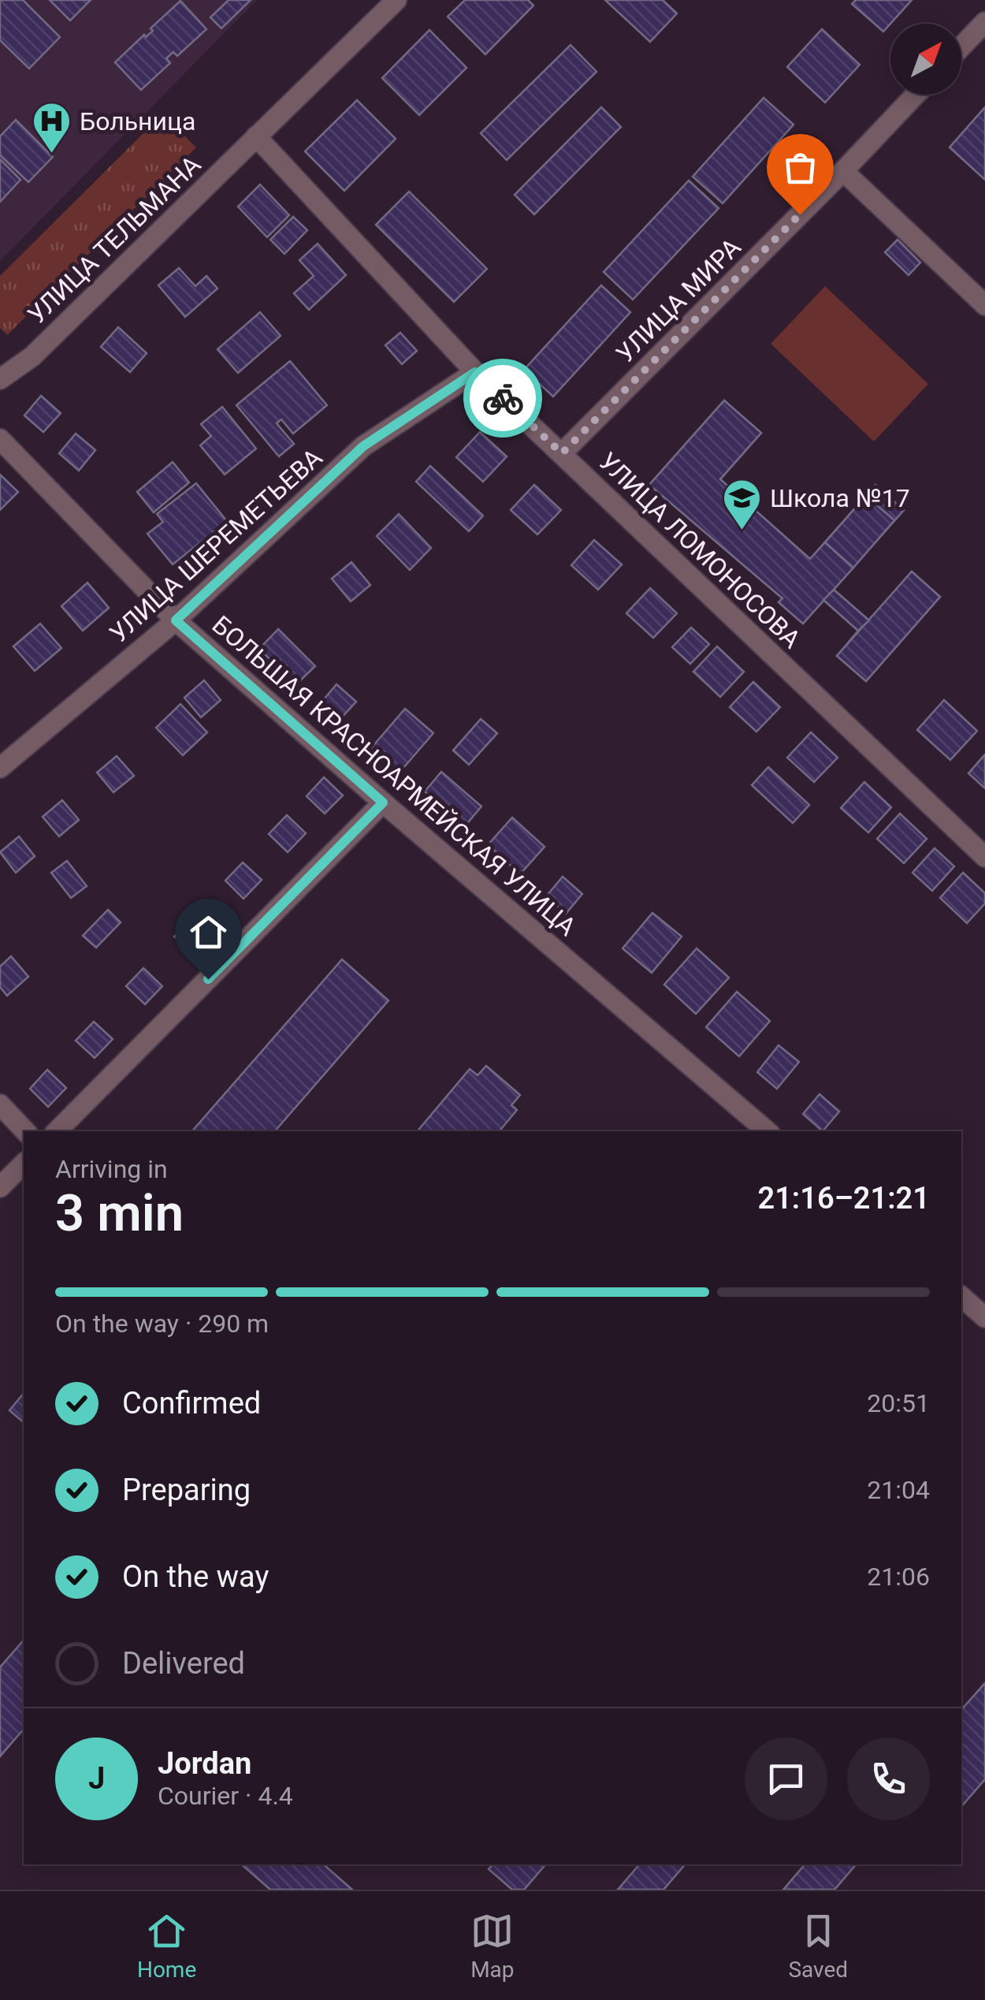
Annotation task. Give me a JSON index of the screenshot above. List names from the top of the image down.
{
  "streets": {
    "street": [
      "УЛИЦА ТЕЛЬМАНА",
      "УЛИЦА МИРА",
      "УЛИЦА ШЕРЕМЕТЬЕВА",
      "УЛИЦА ЛОМОНОСОВА",
      "БОЛЬШАЯ КРАСНОАРМЕЙСКАЯ УЛИЦА"
    ]
  },
  "crossings": [
    ["УЛИЦА ТЕЛЬМАНА", "УЛИЦА ЛОМОНОСОВА"],
    ["УЛИЦА МИРА", "УЛИЦА ЛОМОНОСОВА"],
    ["УЛИЦА ШЕРЕМЕТЬЕВА", "УЛИЦА ЛОМОНОСОВА"],
    ["УЛИЦА ШЕРЕМЕТЬЕВА", "БОЛЬШАЯ КРАСНОАРМЕЙСКАЯ УЛИЦА"]
  ],
  "places": {
    "hospital": ["Больница"],
    "school or university": ["Школа №17"]
  },
  "north": "top right",
  "page": {
    "heading": ["3 min", "Arriving in", "21:16–21:21"],
    "panel": ["Jordan", "Courier · 4.4"],
    "bar": "On the way · 290 m",
    "list": [
      ["Confirmed", "20:51"],
      ["Preparing", "21:04"],
      ["On the way", "21:06"],
      "Delivered"
    ],
    "round": "J",
    "tabs": ["Home", "Map", "Saved"]
  }
}
